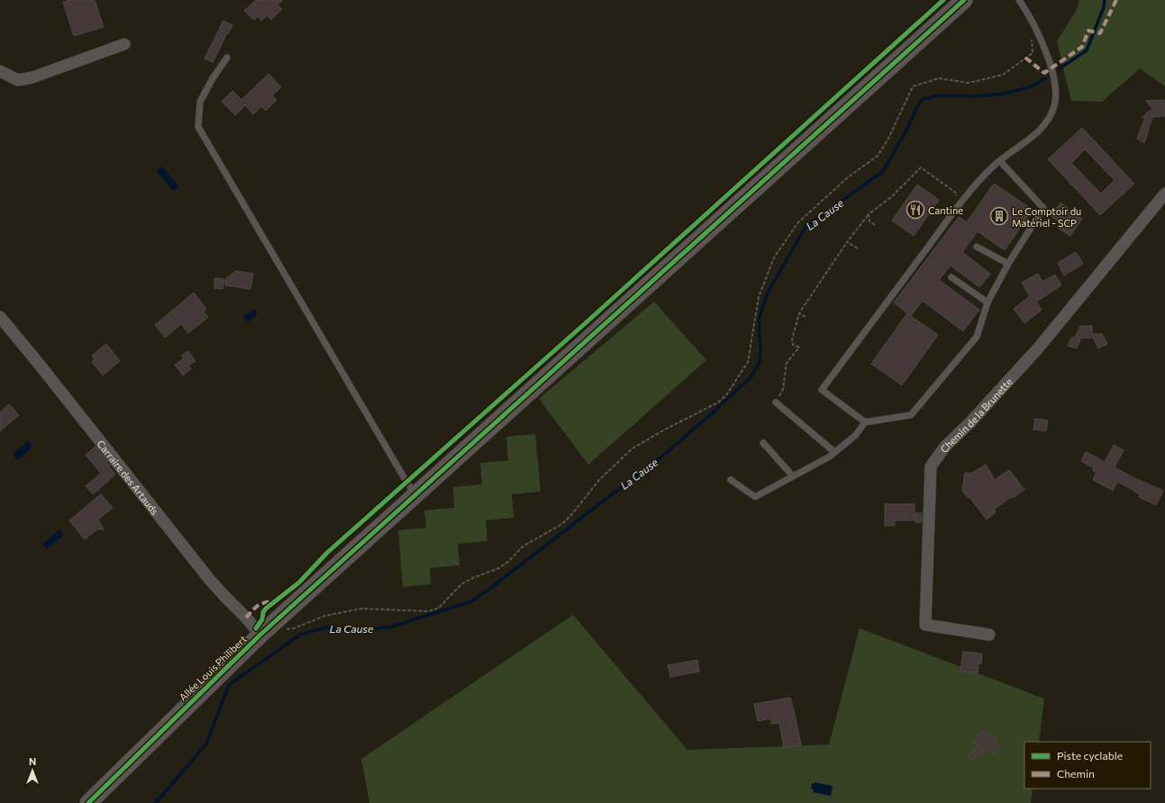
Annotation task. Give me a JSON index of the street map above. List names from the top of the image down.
{
  "streets": {
    "street": ["Chemin de la Brunette", "Carraire des Artauds", "Allée Louis Philibert"]
  },
  "crossings": [
    ["Carraire des Artauds", "Allée Louis Philibert"]
  ],
  "water": ["La Cause"],
  "places": {
    "restaurant": ["Cantine"],
    "building": ["Le Comptoir du Matériel - SCP"]
  },
  "legend": ["Piste cyclable", "Chemin"],
  "north": "top"
}
